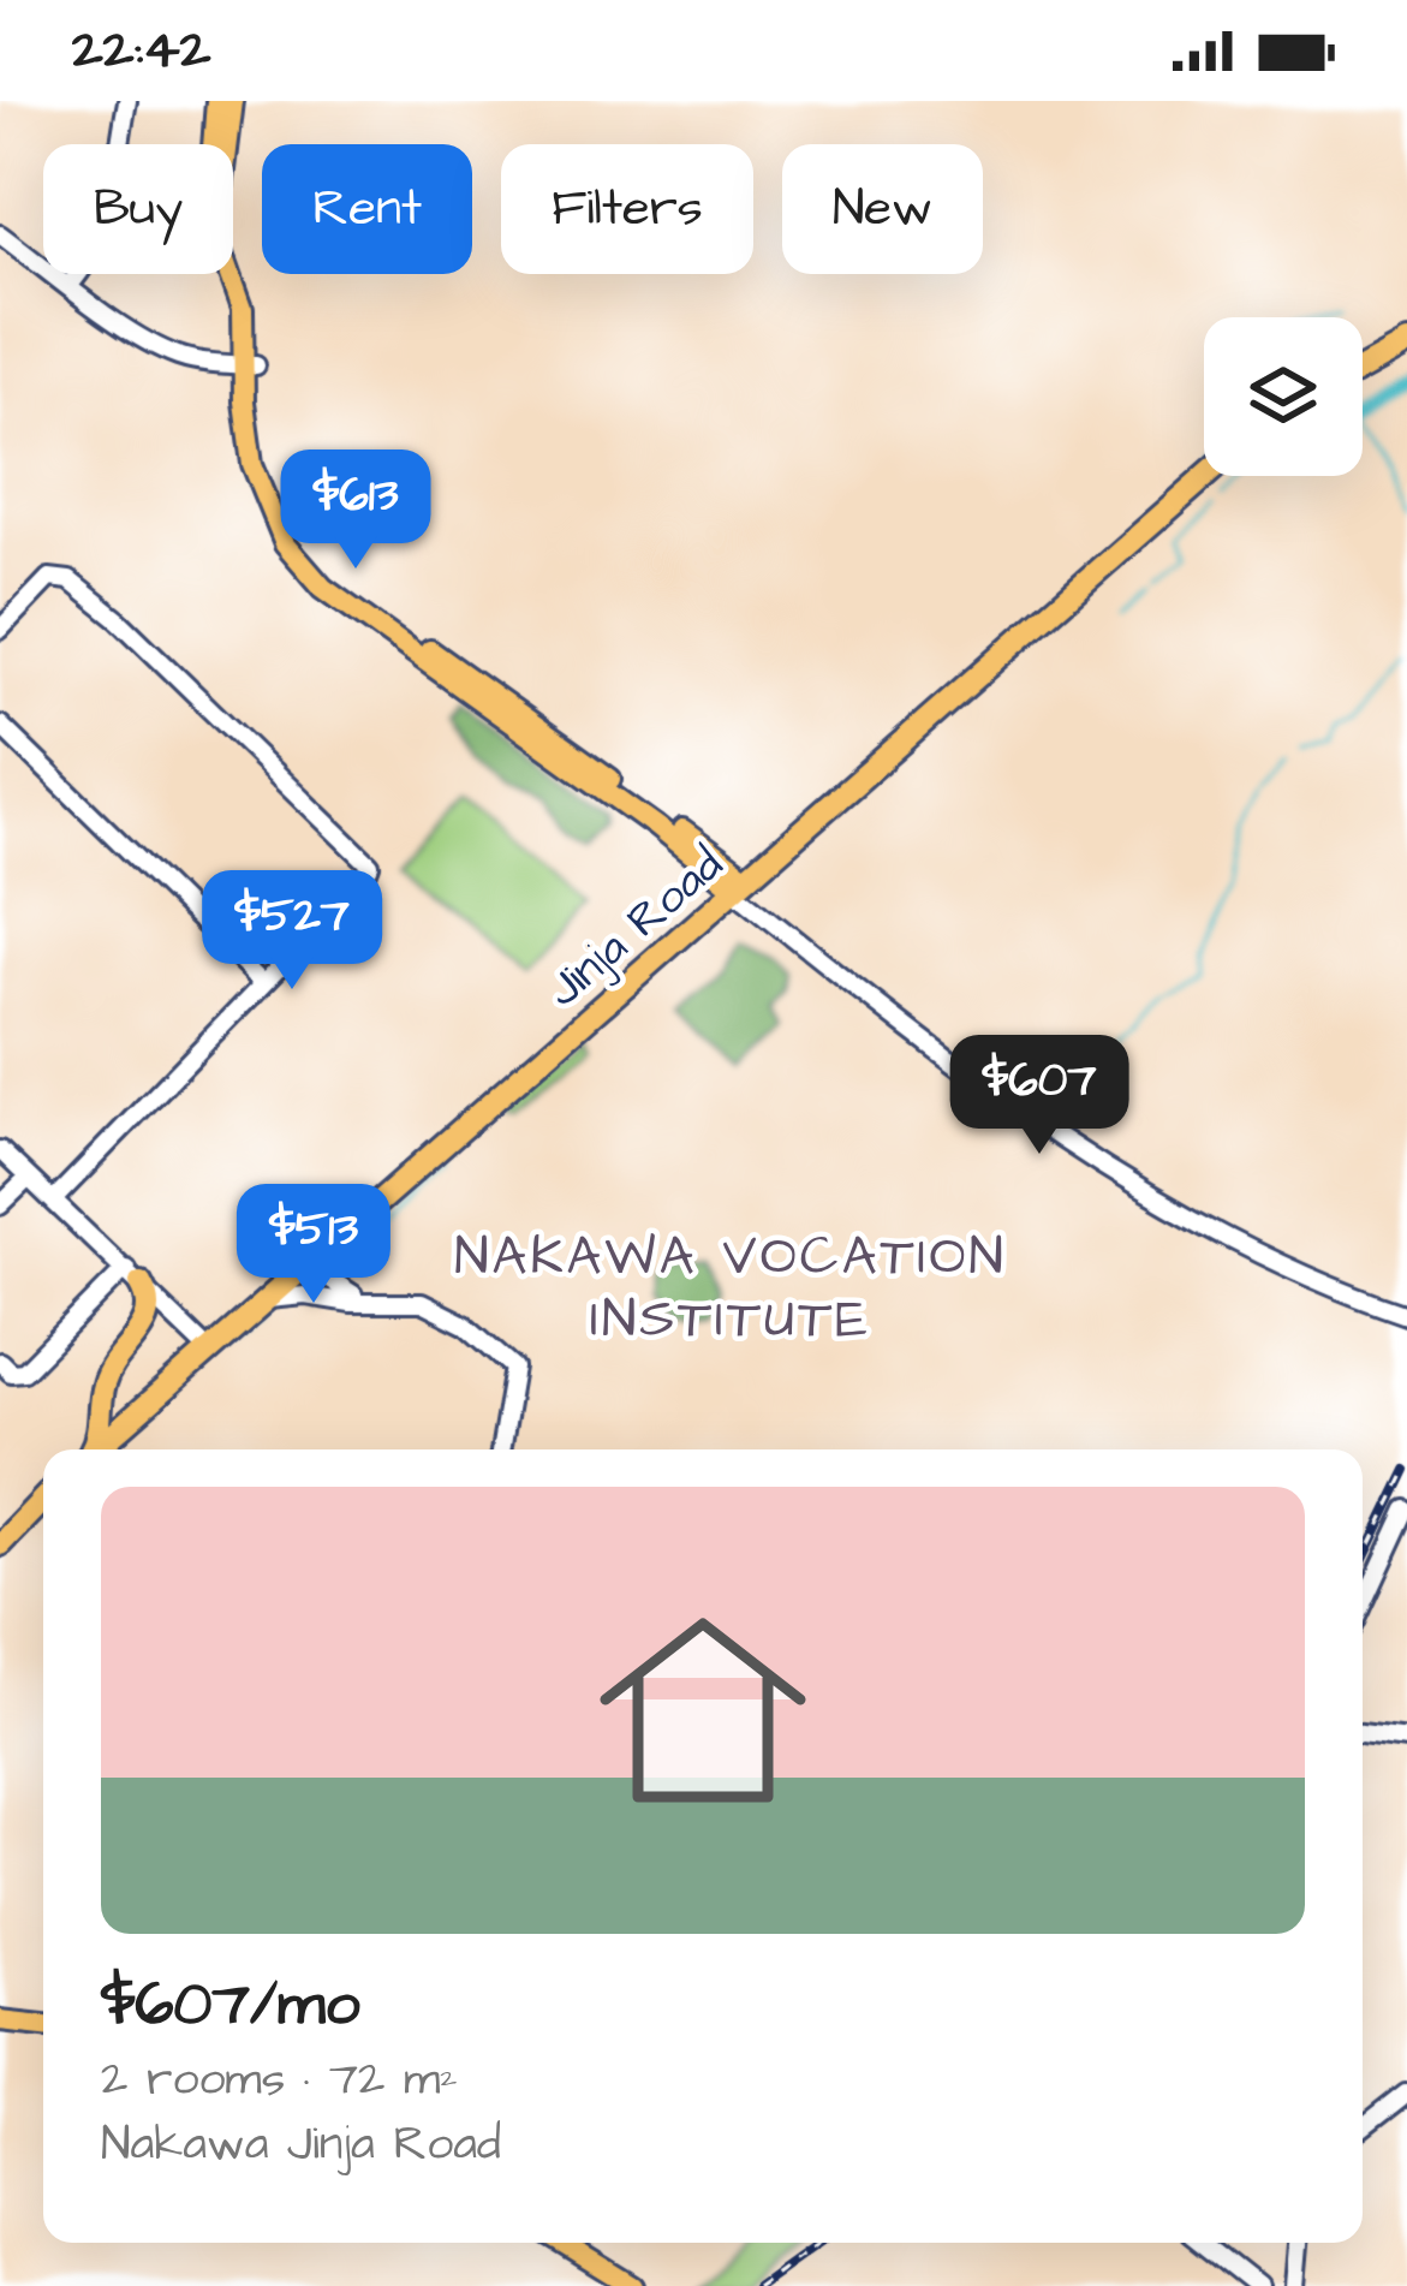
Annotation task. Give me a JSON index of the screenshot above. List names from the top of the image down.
{
  "streets": {
    "highway": ["Jinja Road"]
  },
  "districts": ["NAKAWA VOCATION INSTITUTE"],
  "page": {
    "status": "22:42",
    "chip": [
      "Buy",
      "Rent",
      "Filters",
      "New"
    ],
    "price": [
      "$613",
      "$527",
      "$607",
      "$513"
    ],
    "list": [
      {
        "name": "$607/mo",
        "note": "2 rooms · 72 m² · Nakawa Jinja Road"
      }
    ]
  }
}
